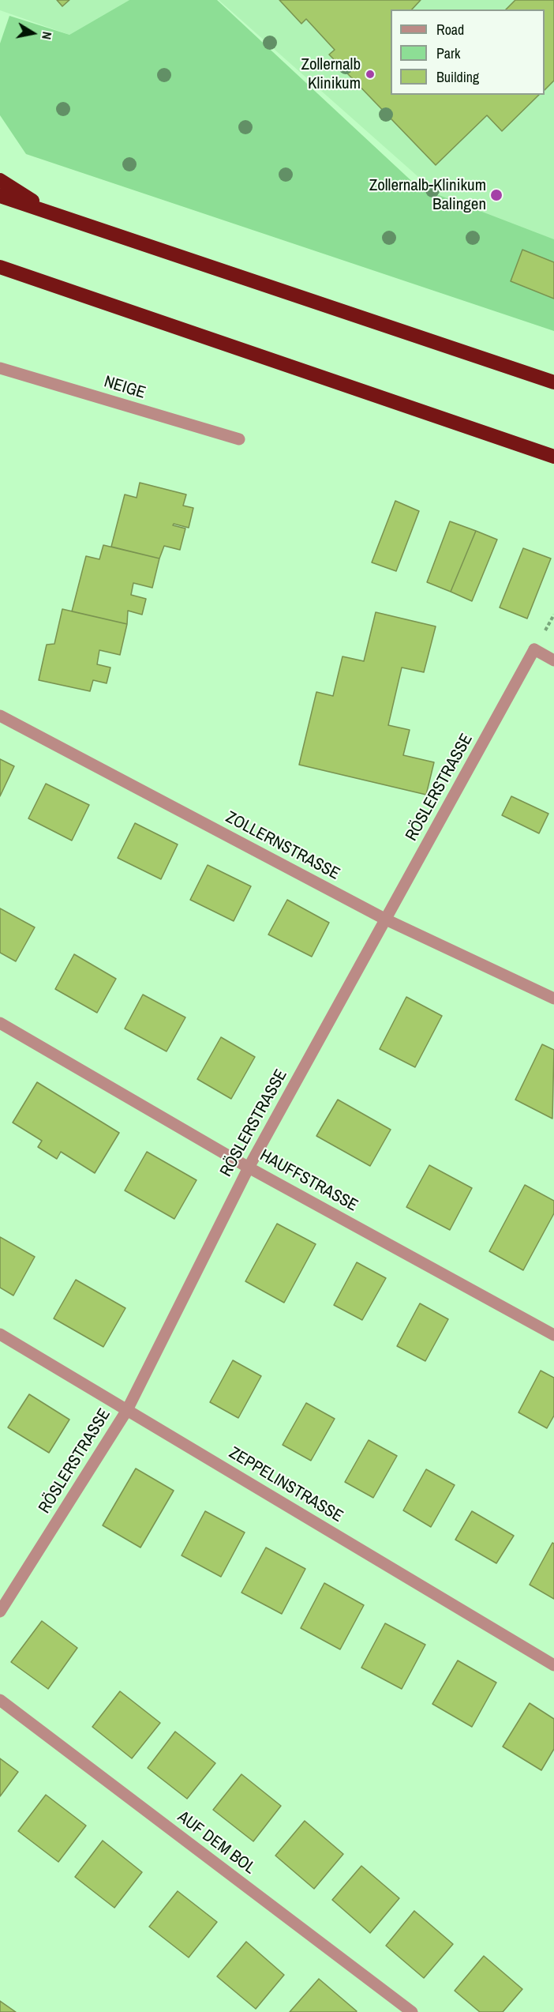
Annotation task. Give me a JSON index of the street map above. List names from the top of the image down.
{
  "streets": {
    "street": [
      "NEIGE",
      "RÖSLERSTRASSE",
      "ZOLLERNSTRASSE",
      "HAUFFSTRASSE",
      "ZEPPELINSTRASSE",
      "AUF DEM BOL"
    ]
  },
  "crossings": [
    ["RÖSLERSTRASSE", "ZOLLERNSTRASSE"],
    ["RÖSLERSTRASSE", "HAUFFSTRASSE"],
    ["RÖSLERSTRASSE", "ZEPPELINSTRASSE"]
  ],
  "places": ["Zollernalb Klinikum", "Zollernalb-Klinikum Balingen"],
  "legend": ["Road", "Park", "Building"],
  "north": "right"
}
